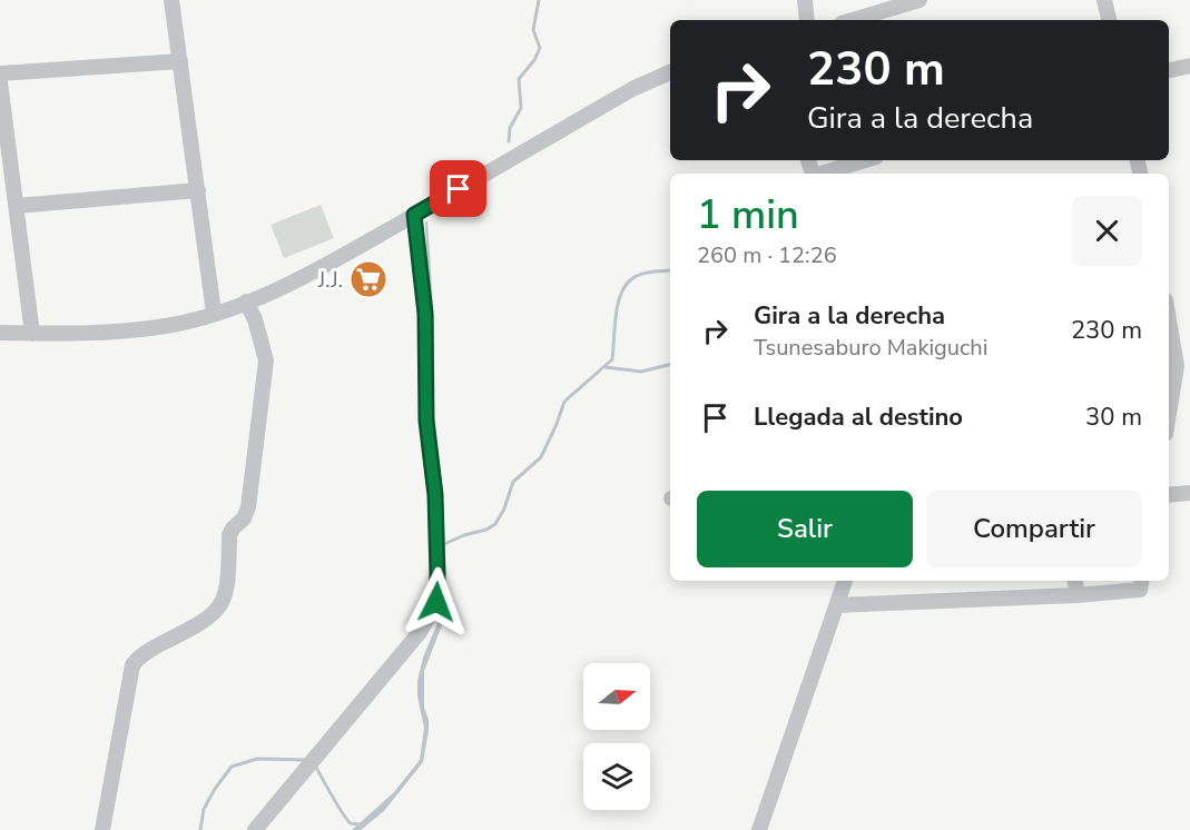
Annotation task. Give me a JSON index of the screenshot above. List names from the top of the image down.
{
  "places": {
    "supermarket": ["J.J."]
  },
  "north": "right",
  "page": {
    "turn": ["230 m", "Gira a la derecha"],
    "heading": ["1 min", "260 m · 12:26"],
    "list": [
      {
        "name": "Gira a la derecha",
        "note": "Tsunesaburo Makiguchi",
        "value": "230 m"
      },
      {
        "name": "Llegada al destino",
        "value": "30 m"
      }
    ],
    "buttons": ["Salir", "Compartir"]
  }
}
